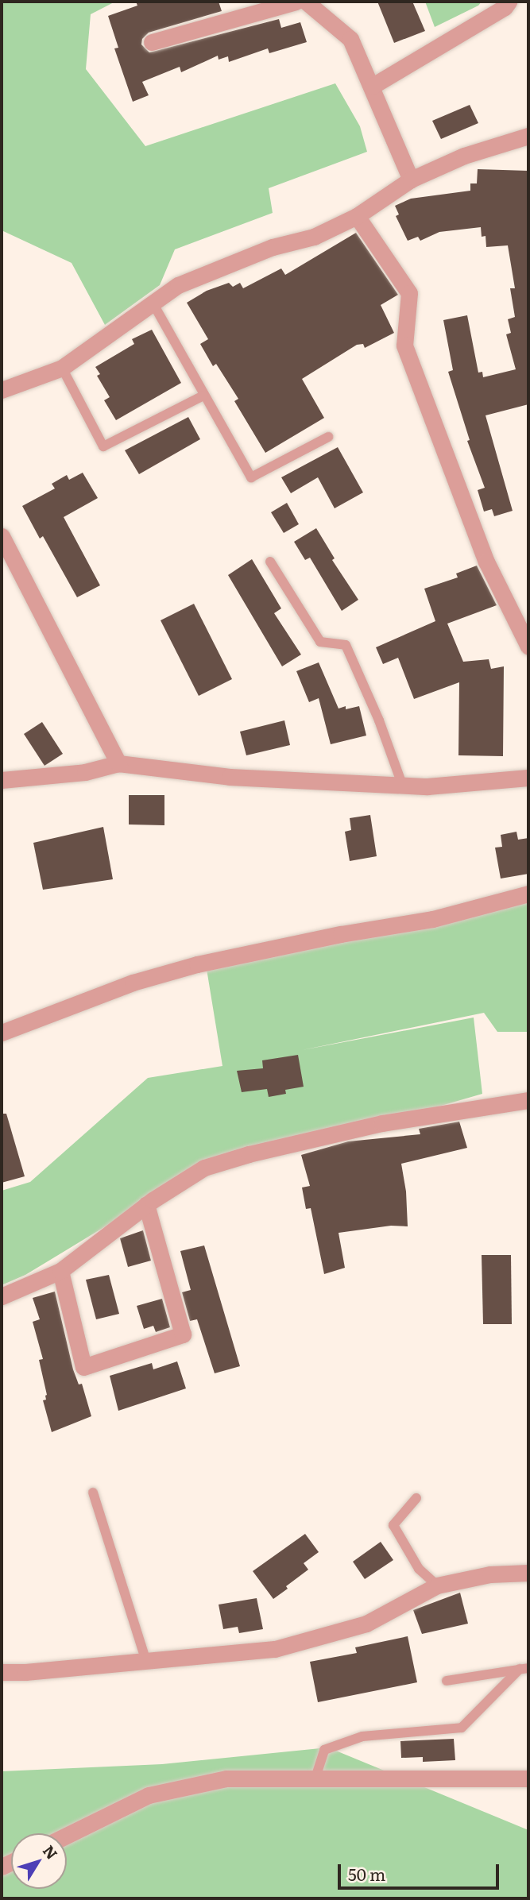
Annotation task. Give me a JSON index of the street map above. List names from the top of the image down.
{
  "scale_bar": "50 m",
  "north": "top right"
}
